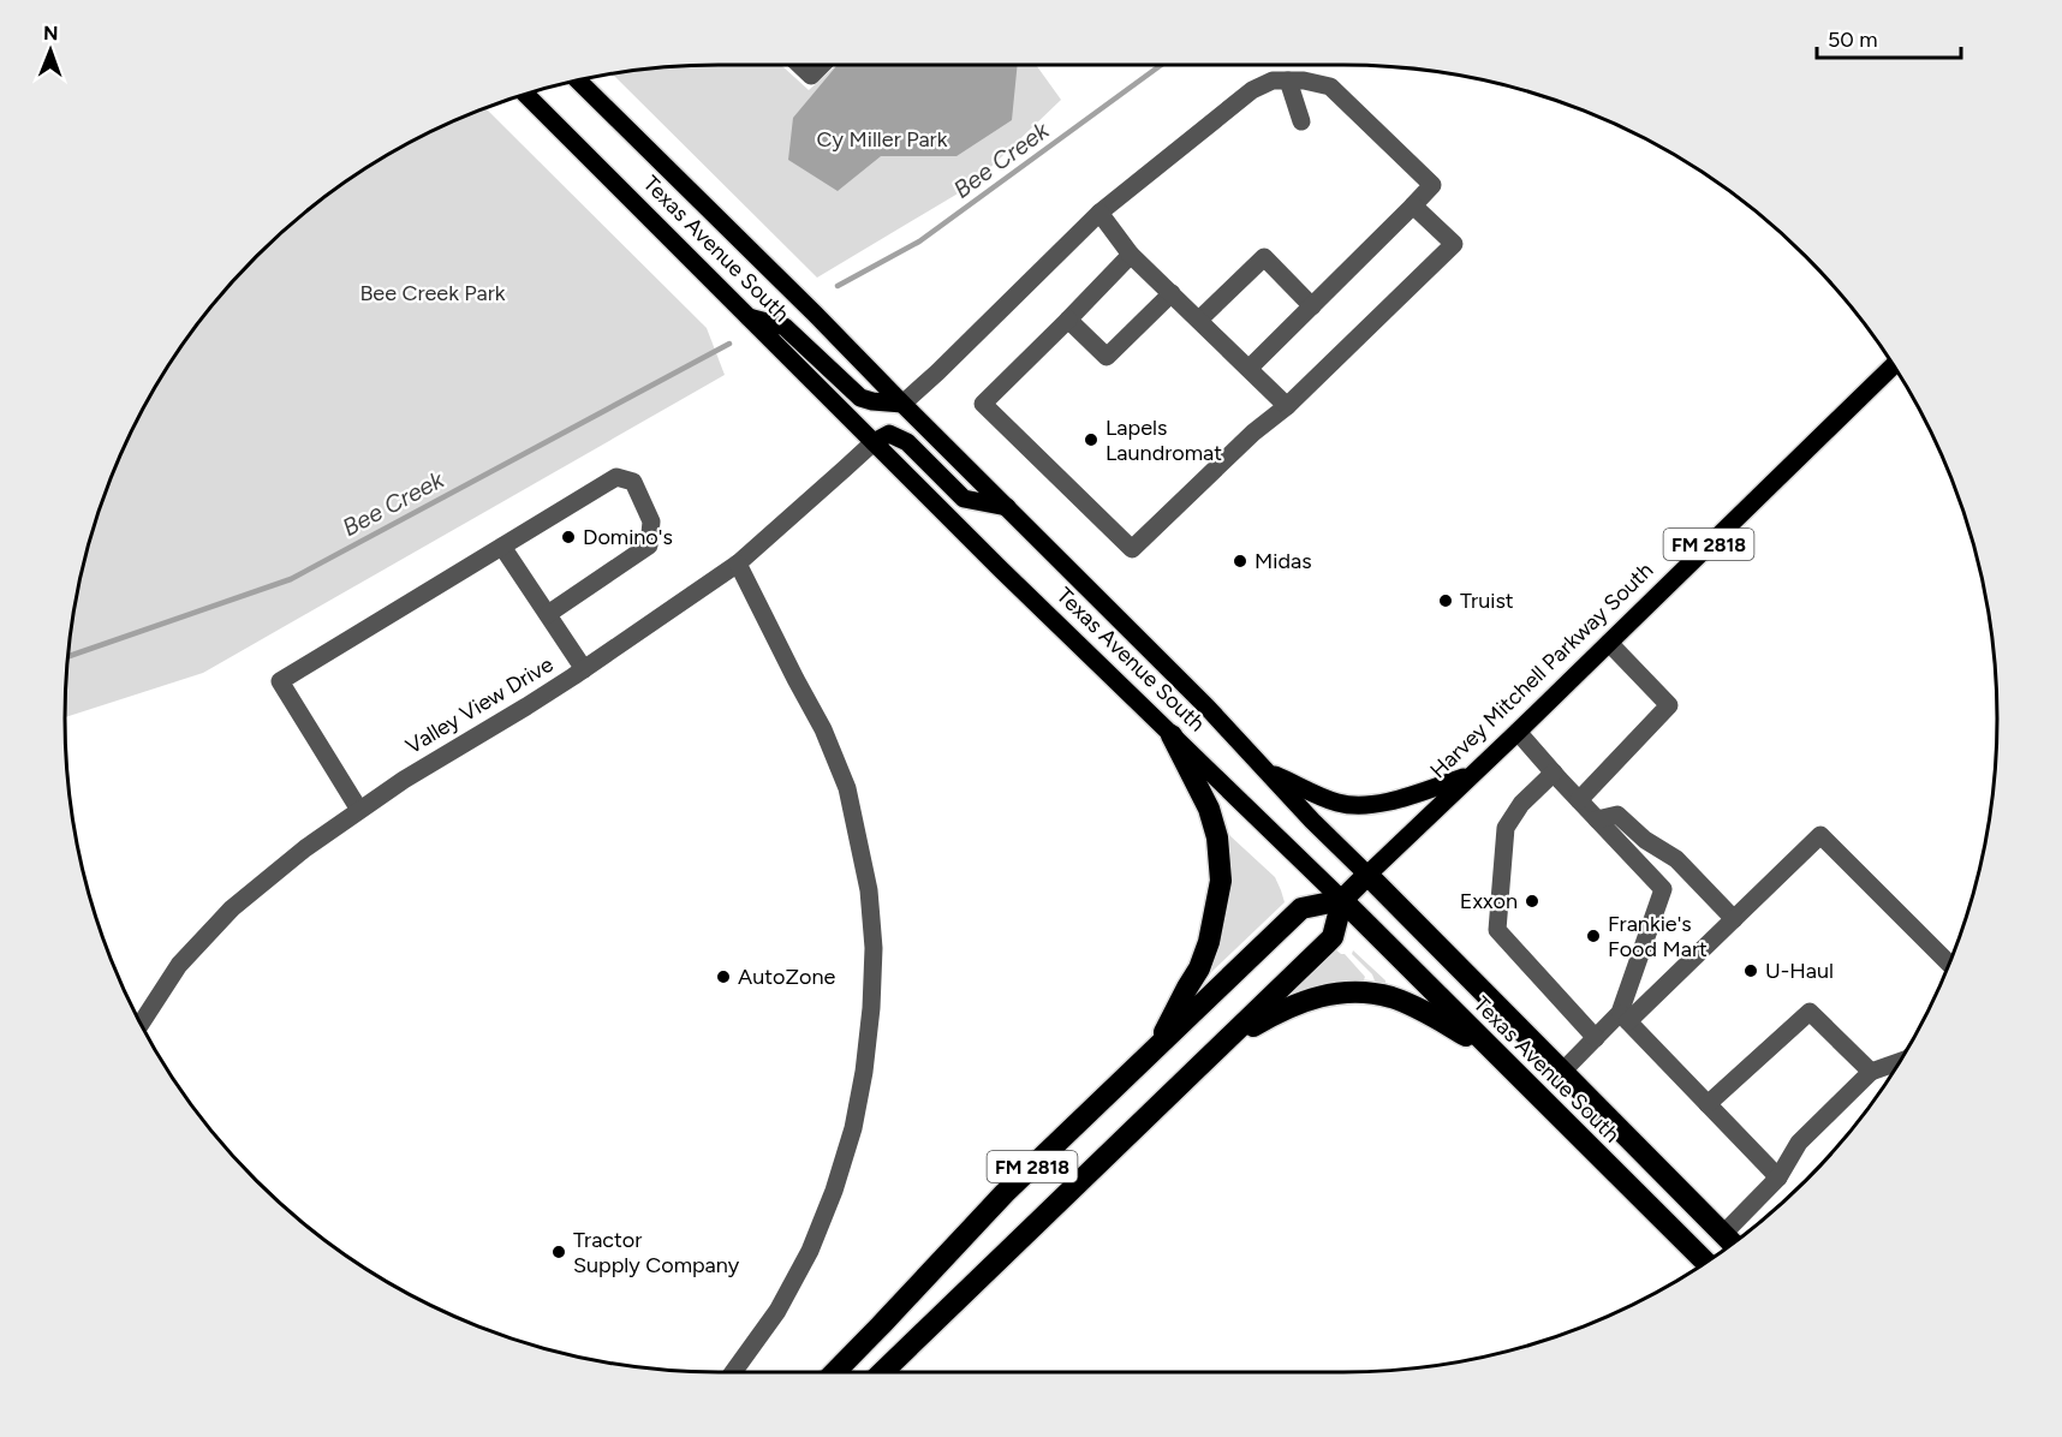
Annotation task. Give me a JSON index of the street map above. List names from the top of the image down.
{
  "streets": {
    "highway": ["Texas Avenue South", "FM 2818", "Harvey Mitchell Parkway South"],
    "street": ["Valley View Drive"]
  },
  "crossings": [
    ["Texas Avenue South", "FM 2818"],
    ["Texas Avenue South", "Harvey Mitchell Parkway South"],
    ["Texas Avenue South", "Valley View Drive"],
    ["FM 2818", "Harvey Mitchell Parkway South"]
  ],
  "water": ["Bee Creek"],
  "parks": ["Cy Miller Park", "Bee Creek Park"],
  "places": [
    "Lapels Laundromat",
    "Domino's",
    "Midas",
    "Truist",
    "Exxon",
    "Frankie's Food Mart",
    "U-Haul",
    "AutoZone",
    "Tractor Supply Company"
  ],
  "scale_bar": "50 m",
  "north": "top"
}
